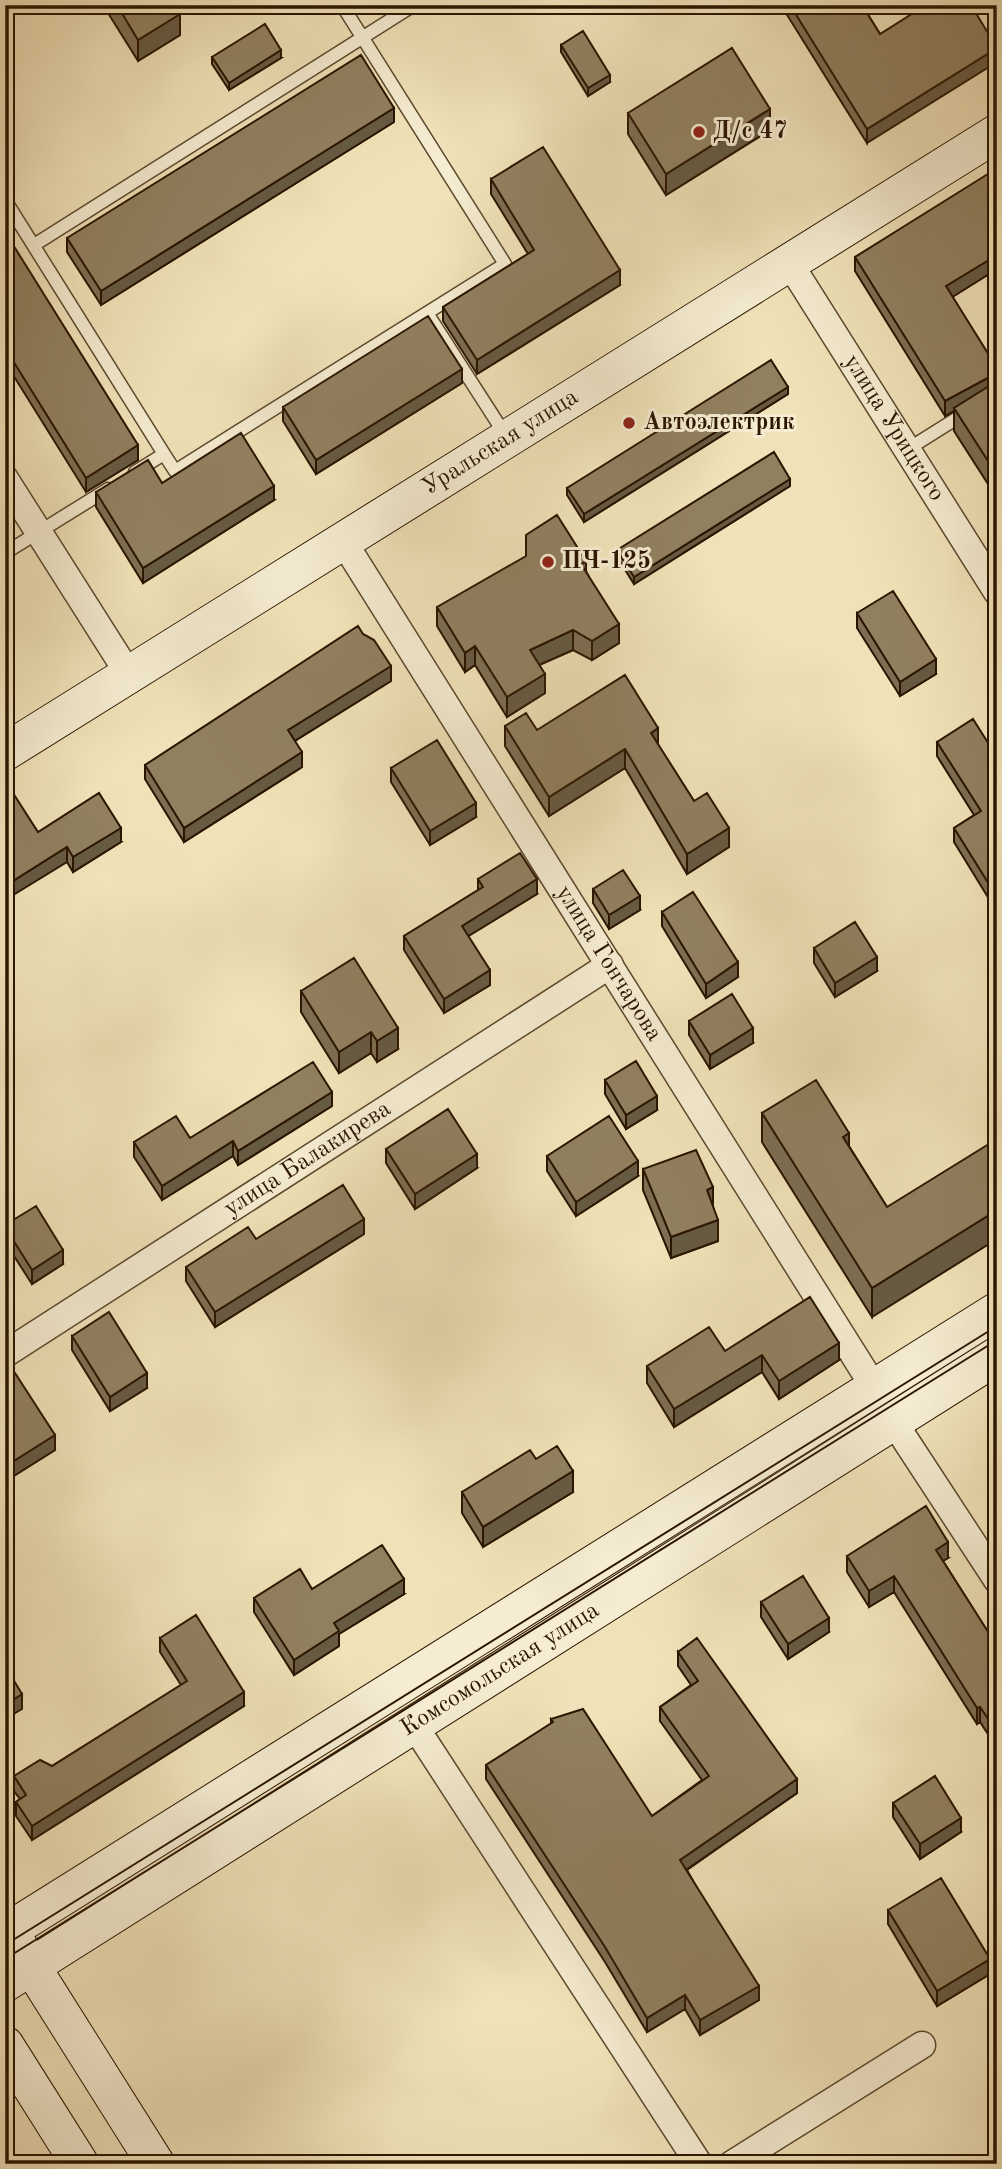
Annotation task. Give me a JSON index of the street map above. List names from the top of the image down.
{
  "streets": {
    "main road": ["Уральская улица", "Комсомольская улица"],
    "street": ["улица Урицкого", "улица Гончарова", "улица Балакирева"]
  },
  "crossings": [
    ["улица Урицкого", "Уральская улица"],
    ["Уральская улица", "улица Гончарова"],
    ["улица Гончарова", "улица Балакирева"],
    ["улица Гончарова", "Комсомольская улица"]
  ],
  "places": ["Д/с 47", "Автоэлектрик", "ПЧ-125"]
}
